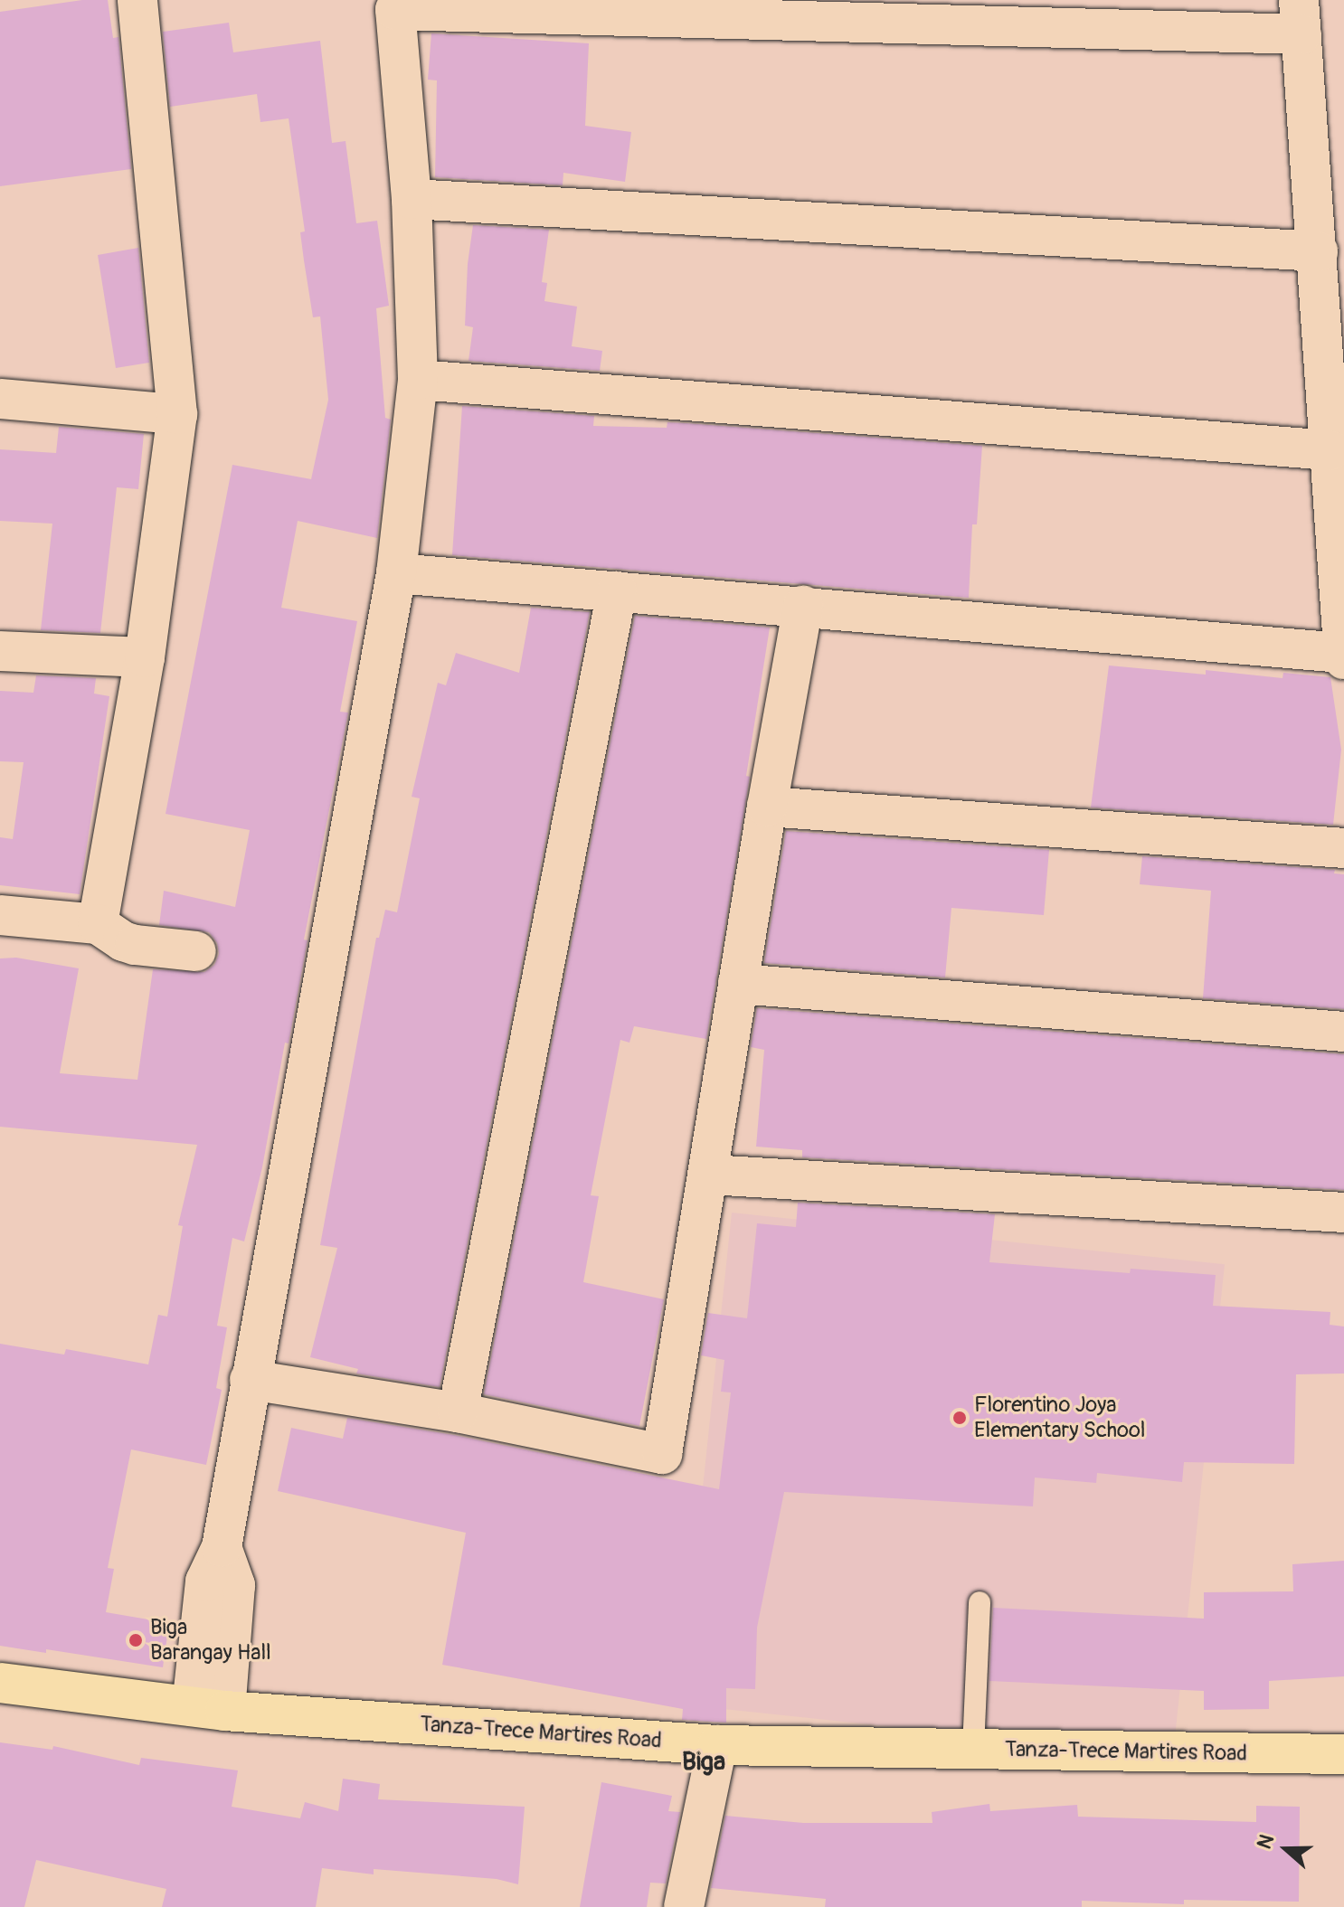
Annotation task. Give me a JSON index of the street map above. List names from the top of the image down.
{
  "streets": {
    "main road": ["Tanza-Trece Martires Road"]
  },
  "districts": ["Biga"],
  "places": ["Florentino Joya Elementary School", "Biga Barangay Hall"],
  "north": "left"
}
